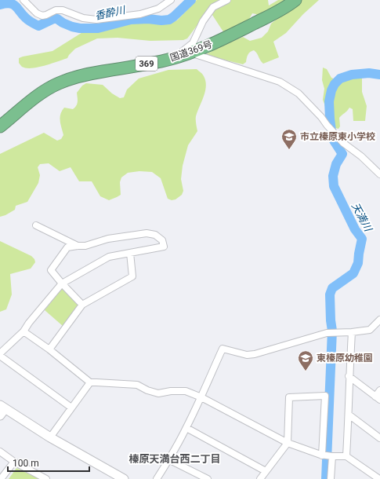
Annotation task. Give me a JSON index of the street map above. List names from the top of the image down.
{
  "streets": {
    "highway": ["国道369号", "369"]
  },
  "districts": ["榛原天満台西二丁目"],
  "water": ["香酔川", "天満川"],
  "places": {
    "school or university": ["市立榛原東小学校", "東榛原幼稚園"]
  },
  "scale_bar": "100 m"
}
